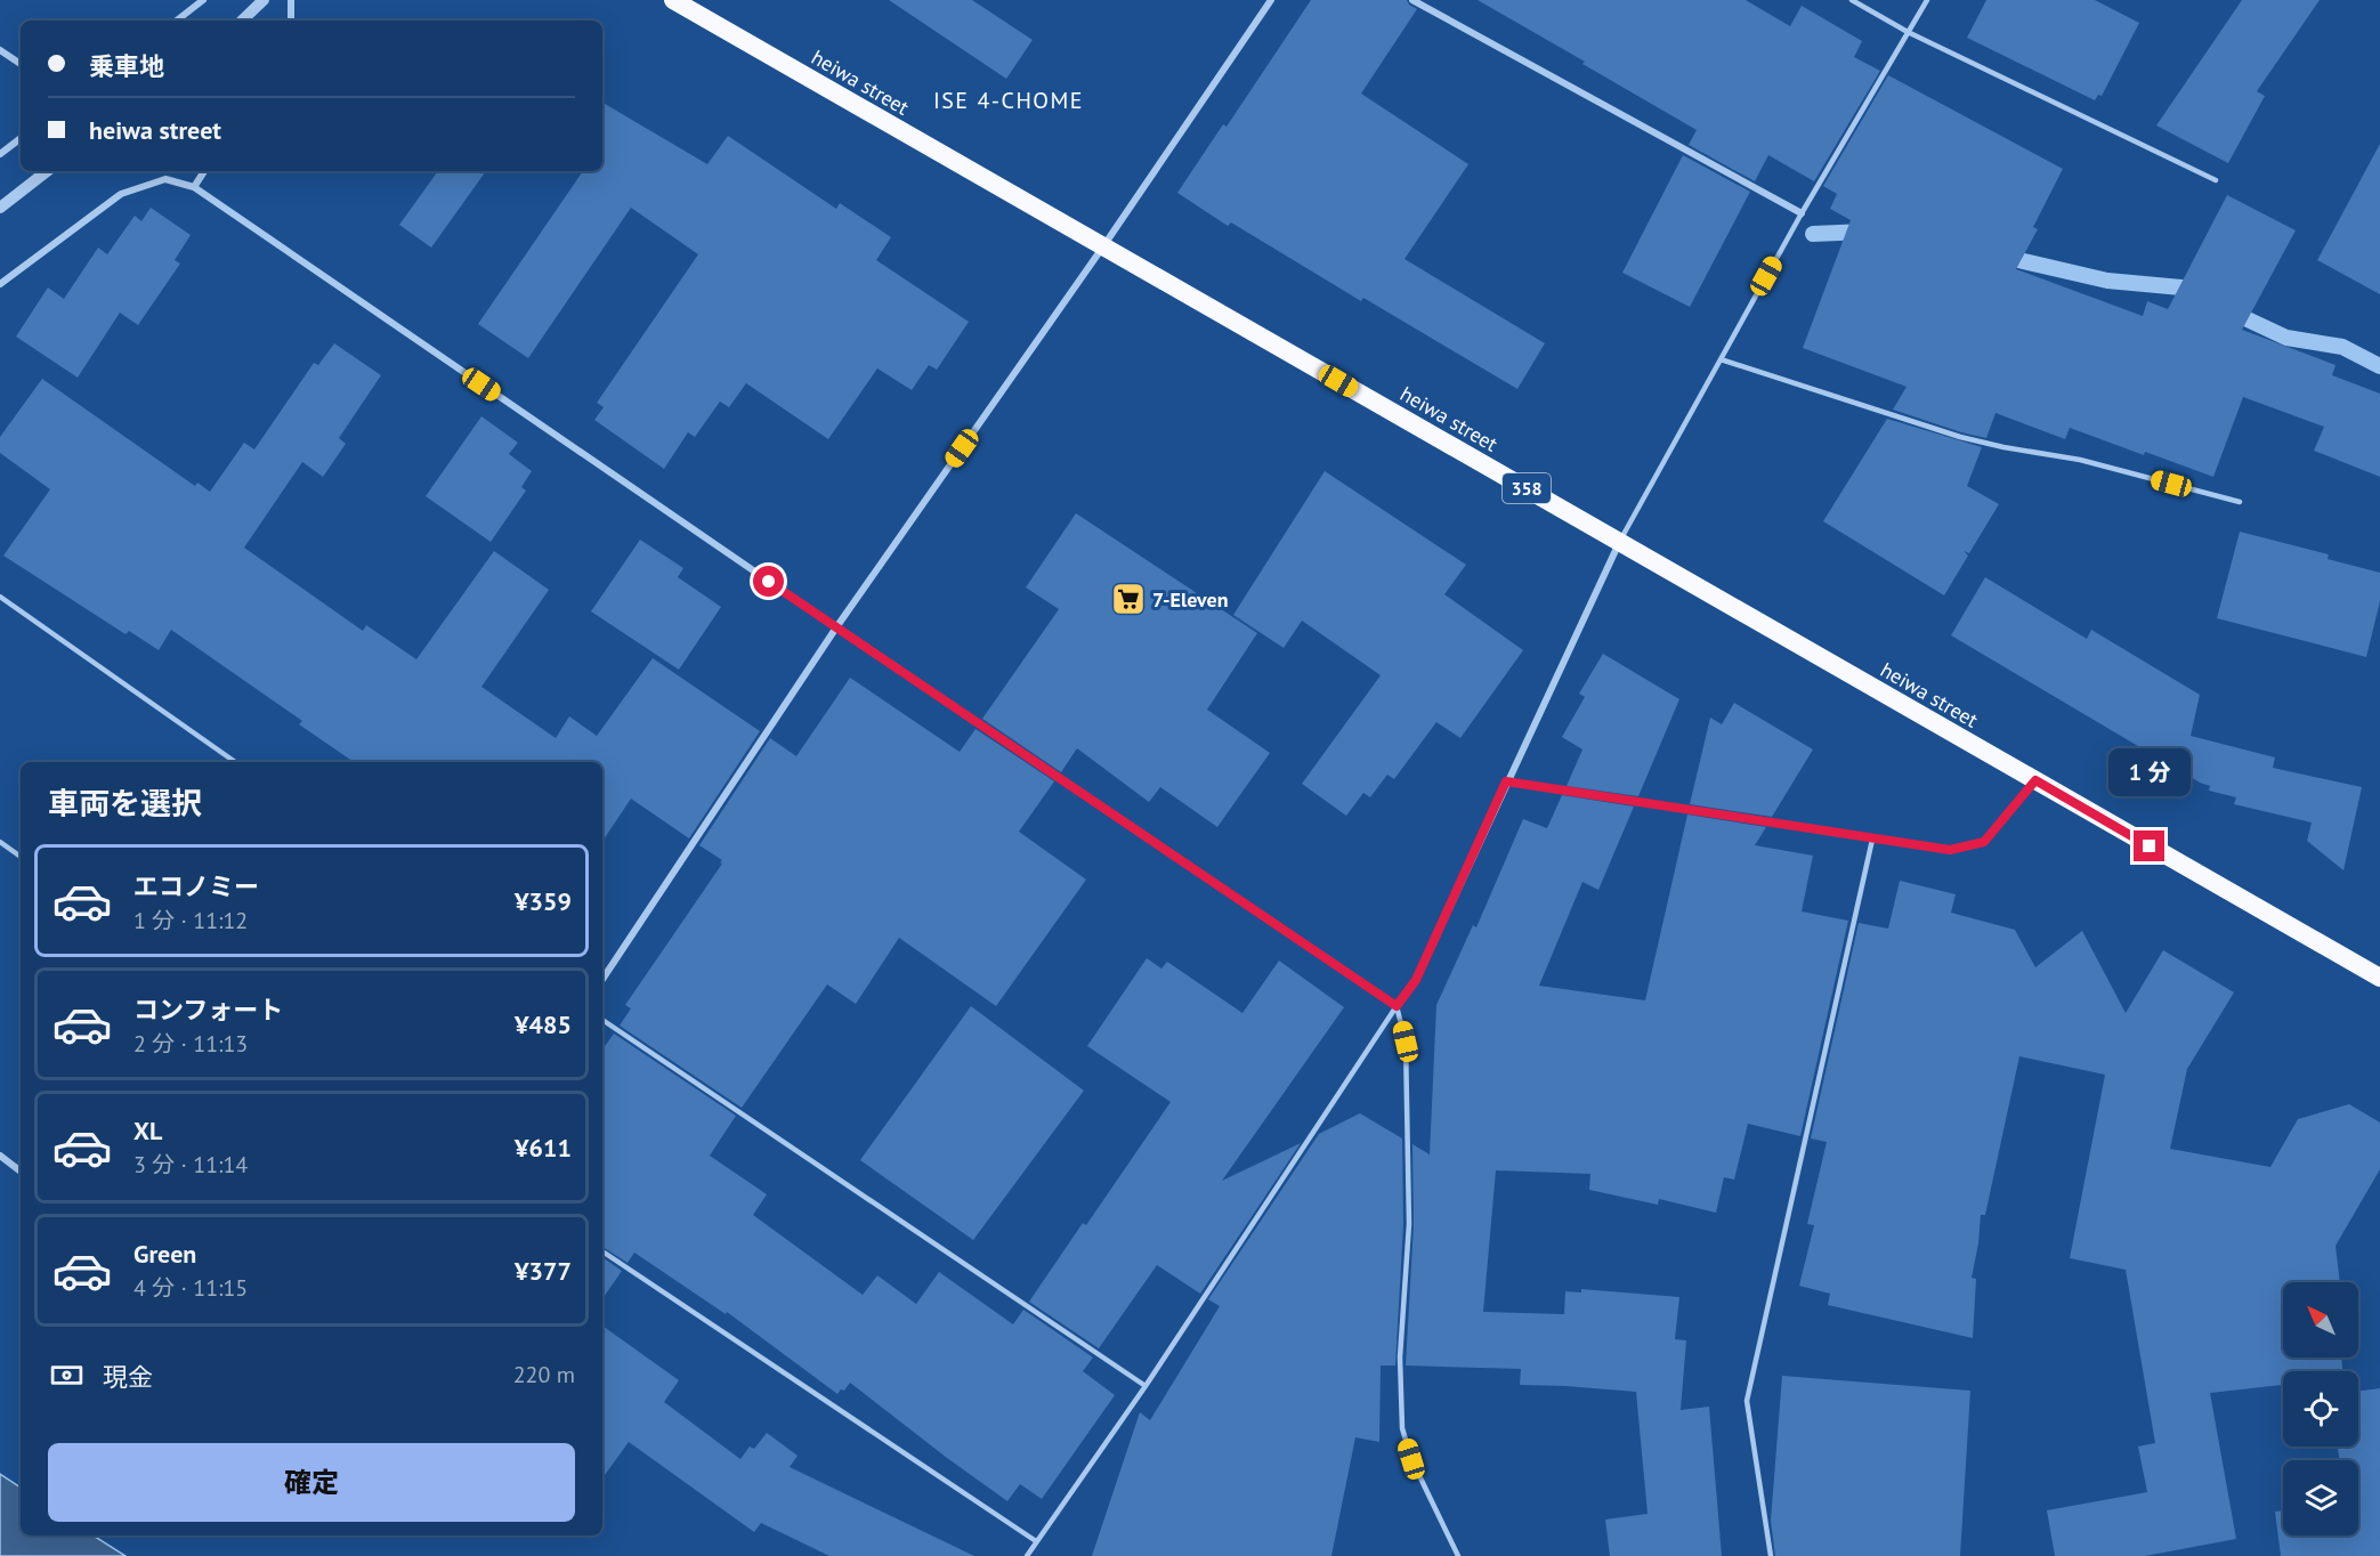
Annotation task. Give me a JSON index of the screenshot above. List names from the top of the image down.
{
  "streets": {
    "highway": ["heiwa street", "358"]
  },
  "districts": ["ISE 4-CHOME"],
  "places": {
    "supermarket": ["7-Eleven"]
  },
  "north": "top left",
  "page": {
    "banner": ["乗車地", "heiwa street"],
    "bubble": "1 分",
    "heading": "車両を選択",
    "list": [
      {
        "name": "エコノミー",
        "note": "1 分 · 11:12",
        "value": "¥359"
      },
      {
        "name": "コンフォート",
        "note": "2 分 · 11:13",
        "value": "¥485"
      },
      {
        "name": "XL",
        "note": "3 分 · 11:14",
        "value": "¥611"
      },
      {
        "name": "Green",
        "note": "4 分 · 11:15",
        "value": "¥377"
      }
    ],
    "pay": ["現金", "220 m"],
    "buttons": "確定"
  }
}
